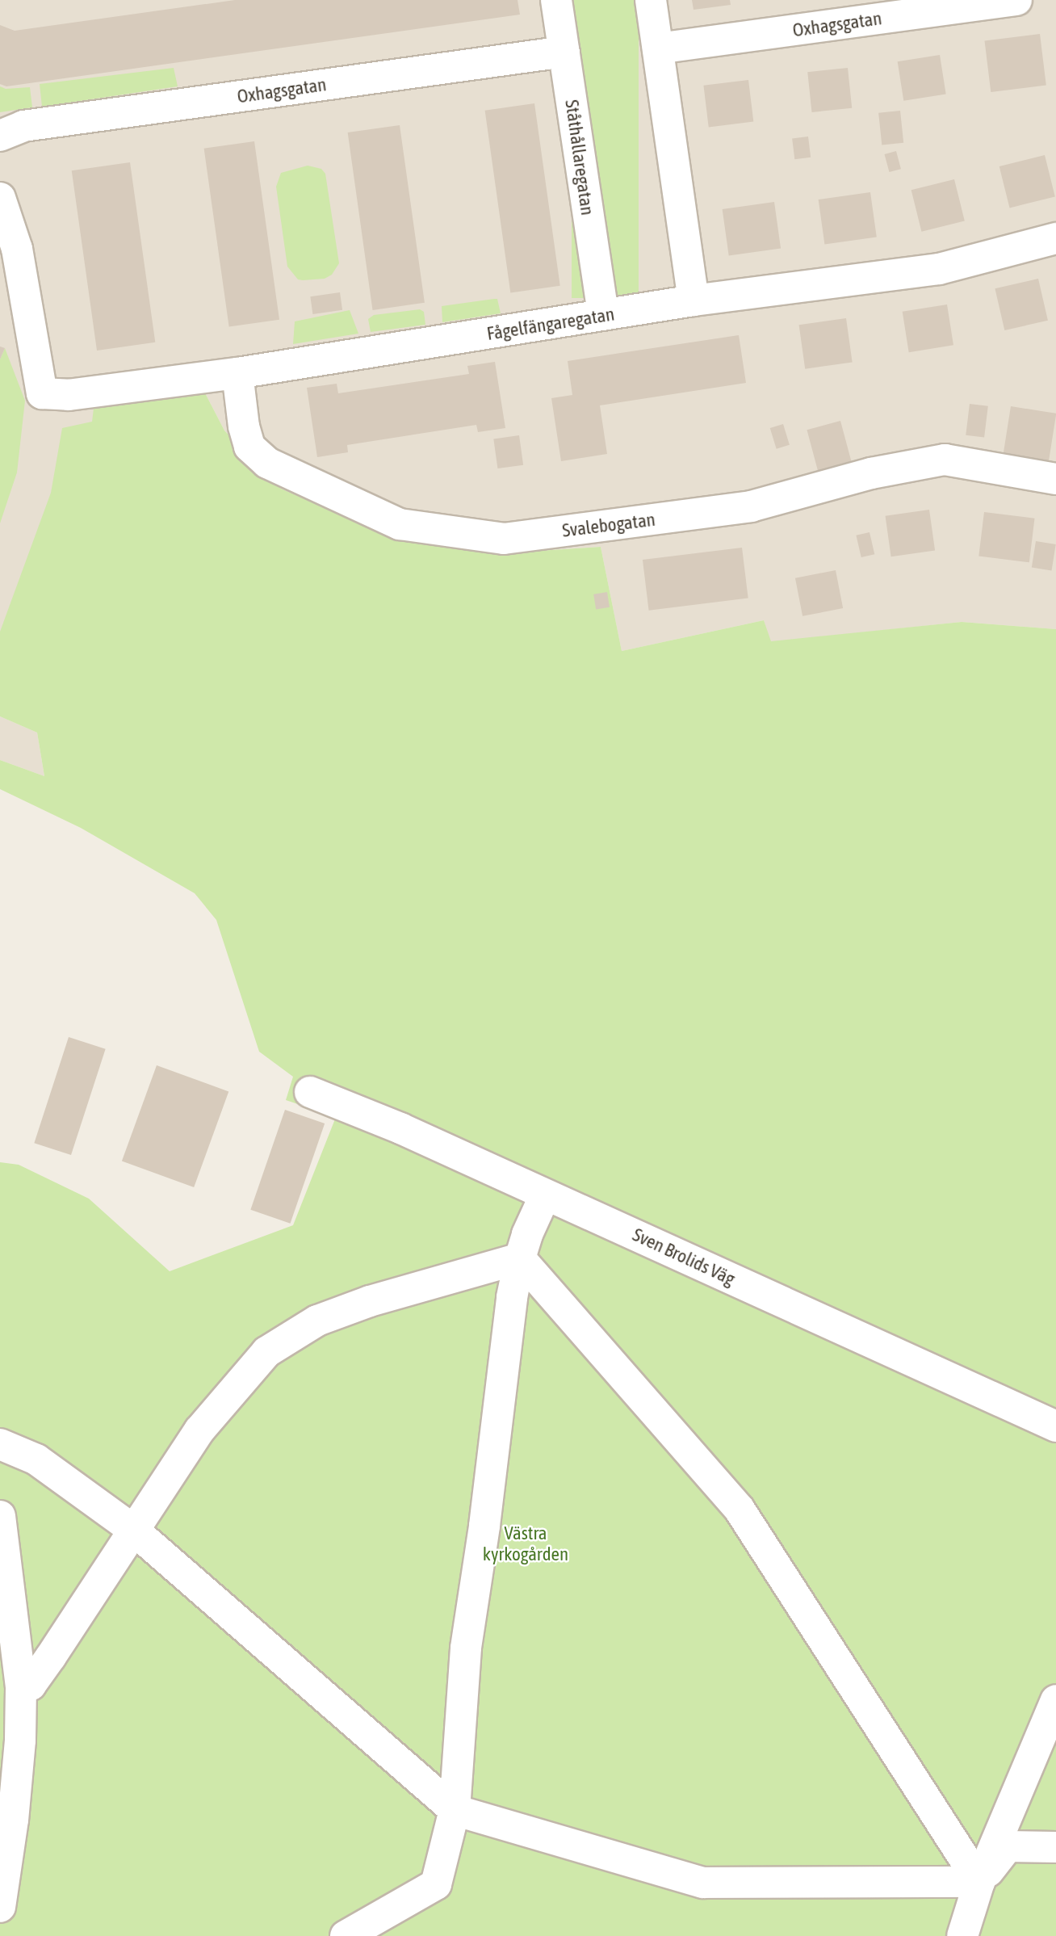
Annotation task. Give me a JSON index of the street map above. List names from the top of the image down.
{
  "streets": {
    "street": [
      "Oxhagsgatan",
      "Ståthållaregatan",
      "Fågelfängaregatan",
      "Svalebogatan",
      "Sven Brolids Väg"
    ]
  },
  "crossings": [
    ["Oxhagsgatan", "Ståthållaregatan"],
    ["Ståthållaregatan", "Fågelfängaregatan"],
    ["Fågelfängaregatan", "Svalebogatan"]
  ],
  "parks": ["Västra kyrkogården"]
}
